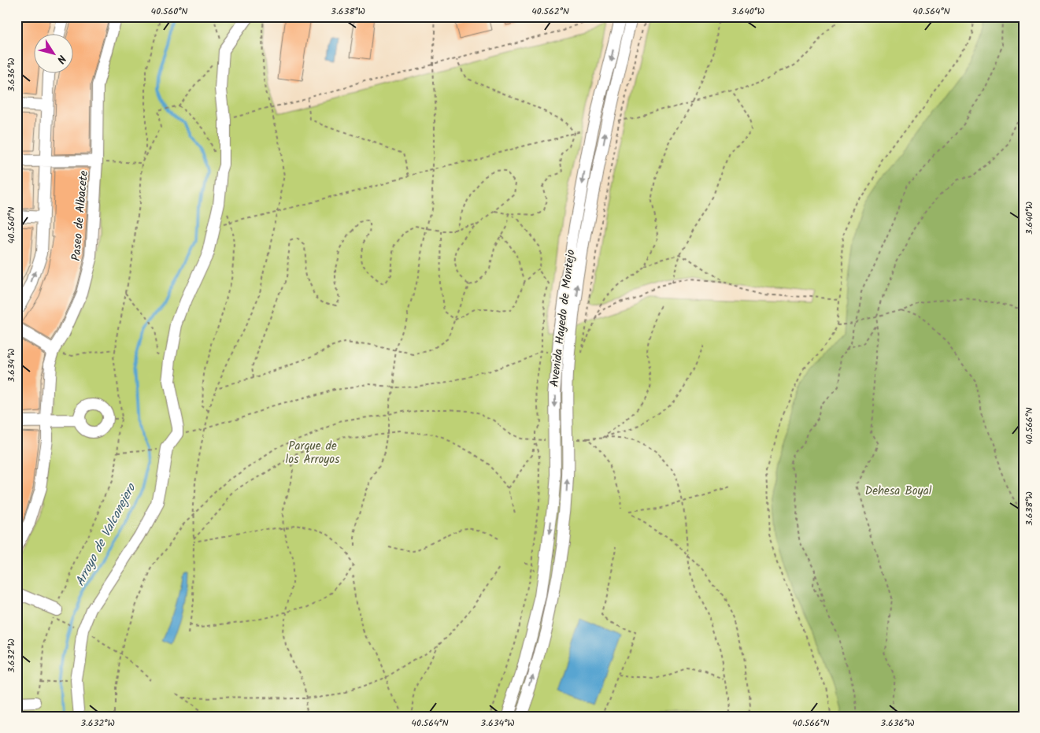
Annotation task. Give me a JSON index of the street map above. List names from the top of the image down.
{
  "streets": {
    "street": ["Paseo de Albacete", "Avenida Hayedo de Montejo"]
  },
  "water": ["Arroyo de Valconejero"],
  "parks": ["Parque de los Arroyos", "Dehesa Boyal"],
  "north": "bottom right",
  "coordinates": [
    "40.560°N",
    "3.638°W",
    "40.562°N",
    "3.640°W",
    "40.564°N",
    "3.636°W",
    "3.634°W",
    "40.566°N",
    "3.632°W"
  ]
}
